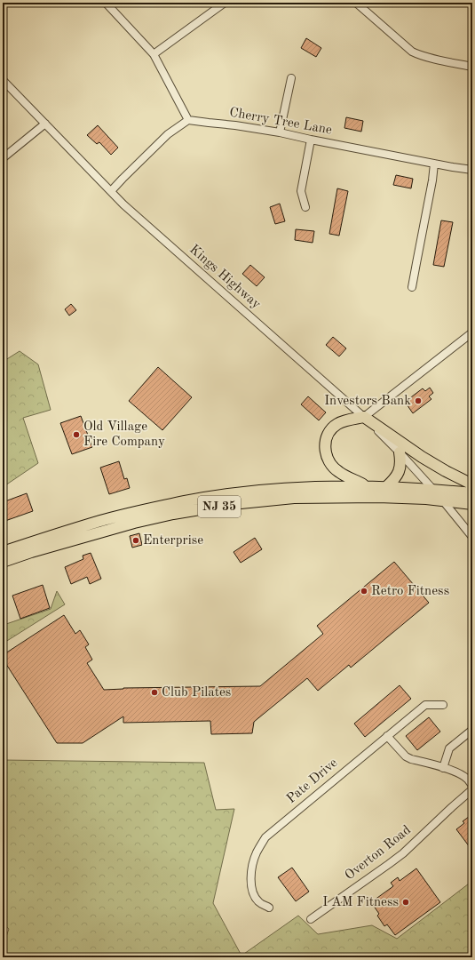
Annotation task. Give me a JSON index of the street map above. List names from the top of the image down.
{
  "streets": {
    "highway": ["NJ 35"],
    "street": [
      "Cherry Tree Lane",
      "Kings Highway",
      "Pate Drive",
      "Overton Road"
    ]
  },
  "crossings": [
    ["Kings Highway", "NJ 35"]
  ],
  "places": [
    "Investors Bank",
    "Old Village Fire Company",
    "Enterprise",
    "Retro Fitness",
    "Club Pilates",
    "I AM Fitness"
  ]
}
